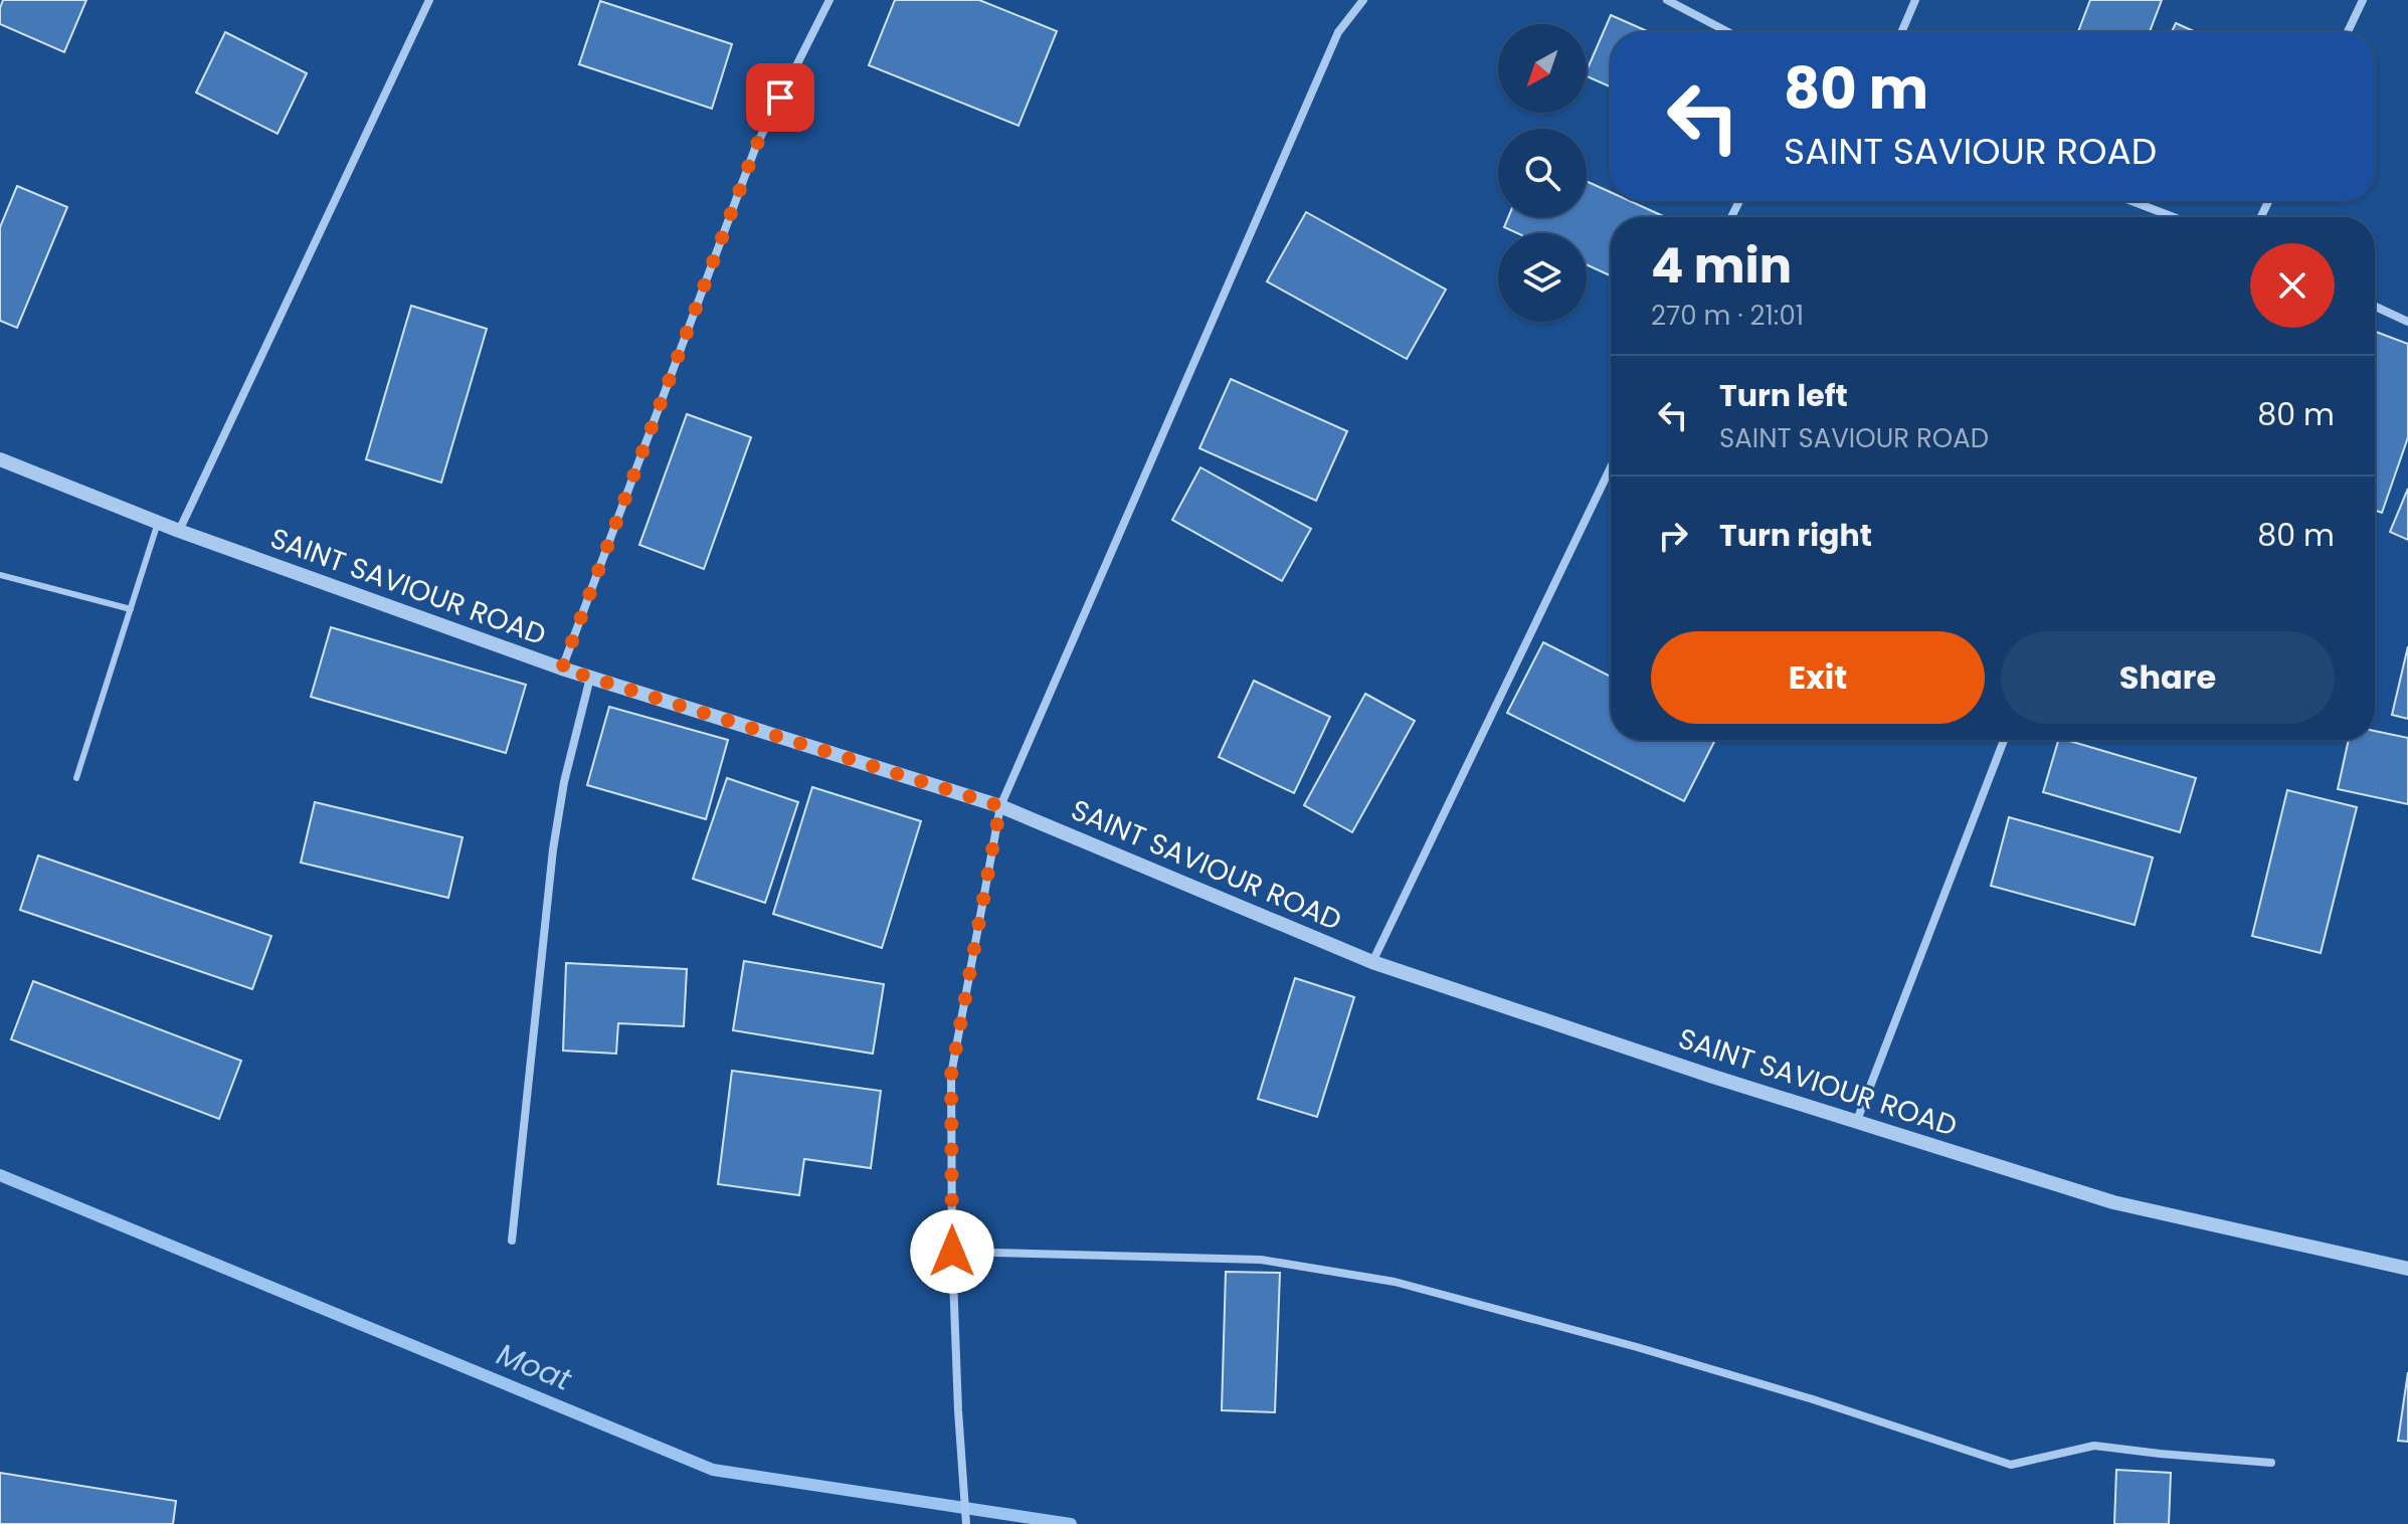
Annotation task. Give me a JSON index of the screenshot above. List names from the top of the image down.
{
  "streets": {
    "street": ["SAINT SAVIOUR ROAD"]
  },
  "water": ["Moat"],
  "north": "bottom left",
  "page": {
    "turn": ["80 m", "SAINT SAVIOUR ROAD"],
    "heading": ["4 min", "270 m · 21:01"],
    "list": [
      {
        "name": "Turn left",
        "note": "SAINT SAVIOUR ROAD",
        "value": "80 m"
      },
      {
        "name": "Turn right",
        "value": "80 m"
      }
    ],
    "buttons": ["Exit", "Share"]
  }
}
